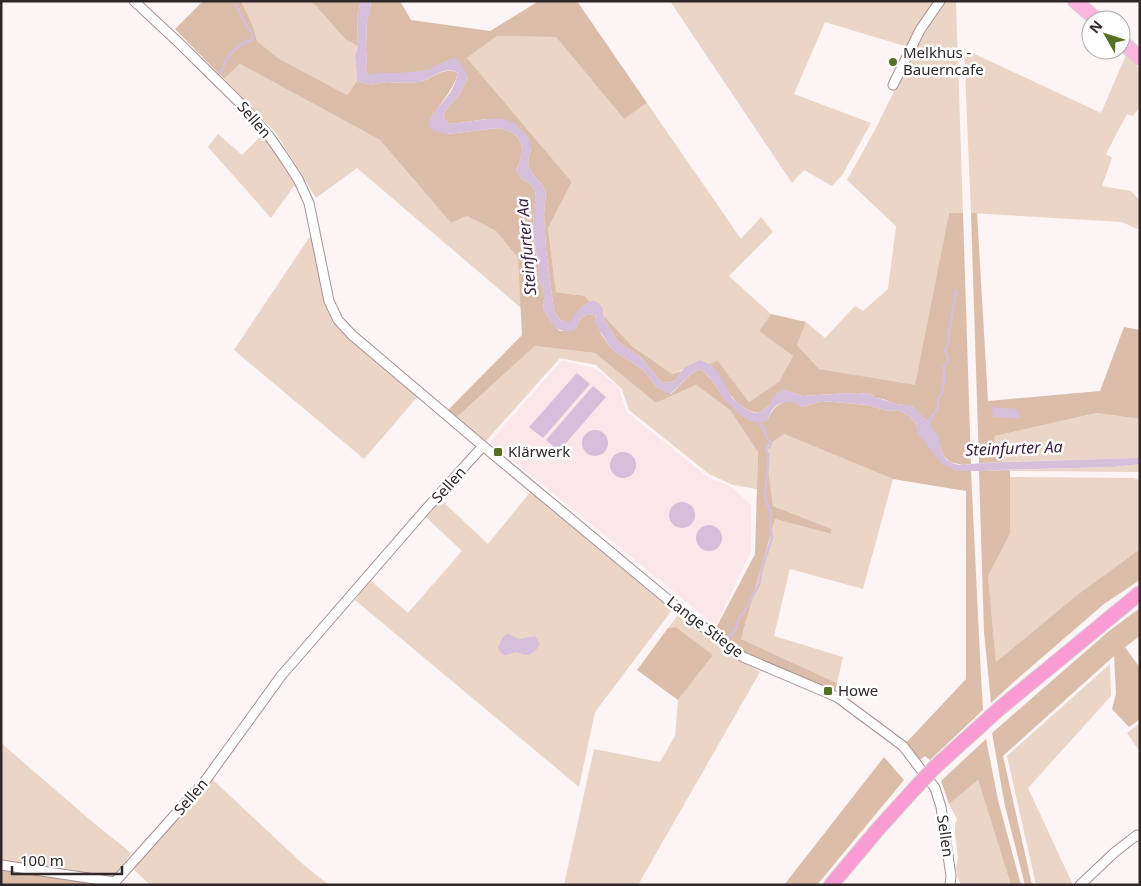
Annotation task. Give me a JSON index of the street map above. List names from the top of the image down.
{
  "streets": {
    "street": ["Sellen", "Lange Stiege"]
  },
  "crossings": [
    ["Sellen", "Lange Stiege"]
  ],
  "water": ["Steinfurter Aa"],
  "places": {
    "other": ["Melkhus - Bauerncafe"],
    "transit": ["Klärwerk", "Howe"]
  },
  "scale_bar": "100 m",
  "north": "top left"
}
